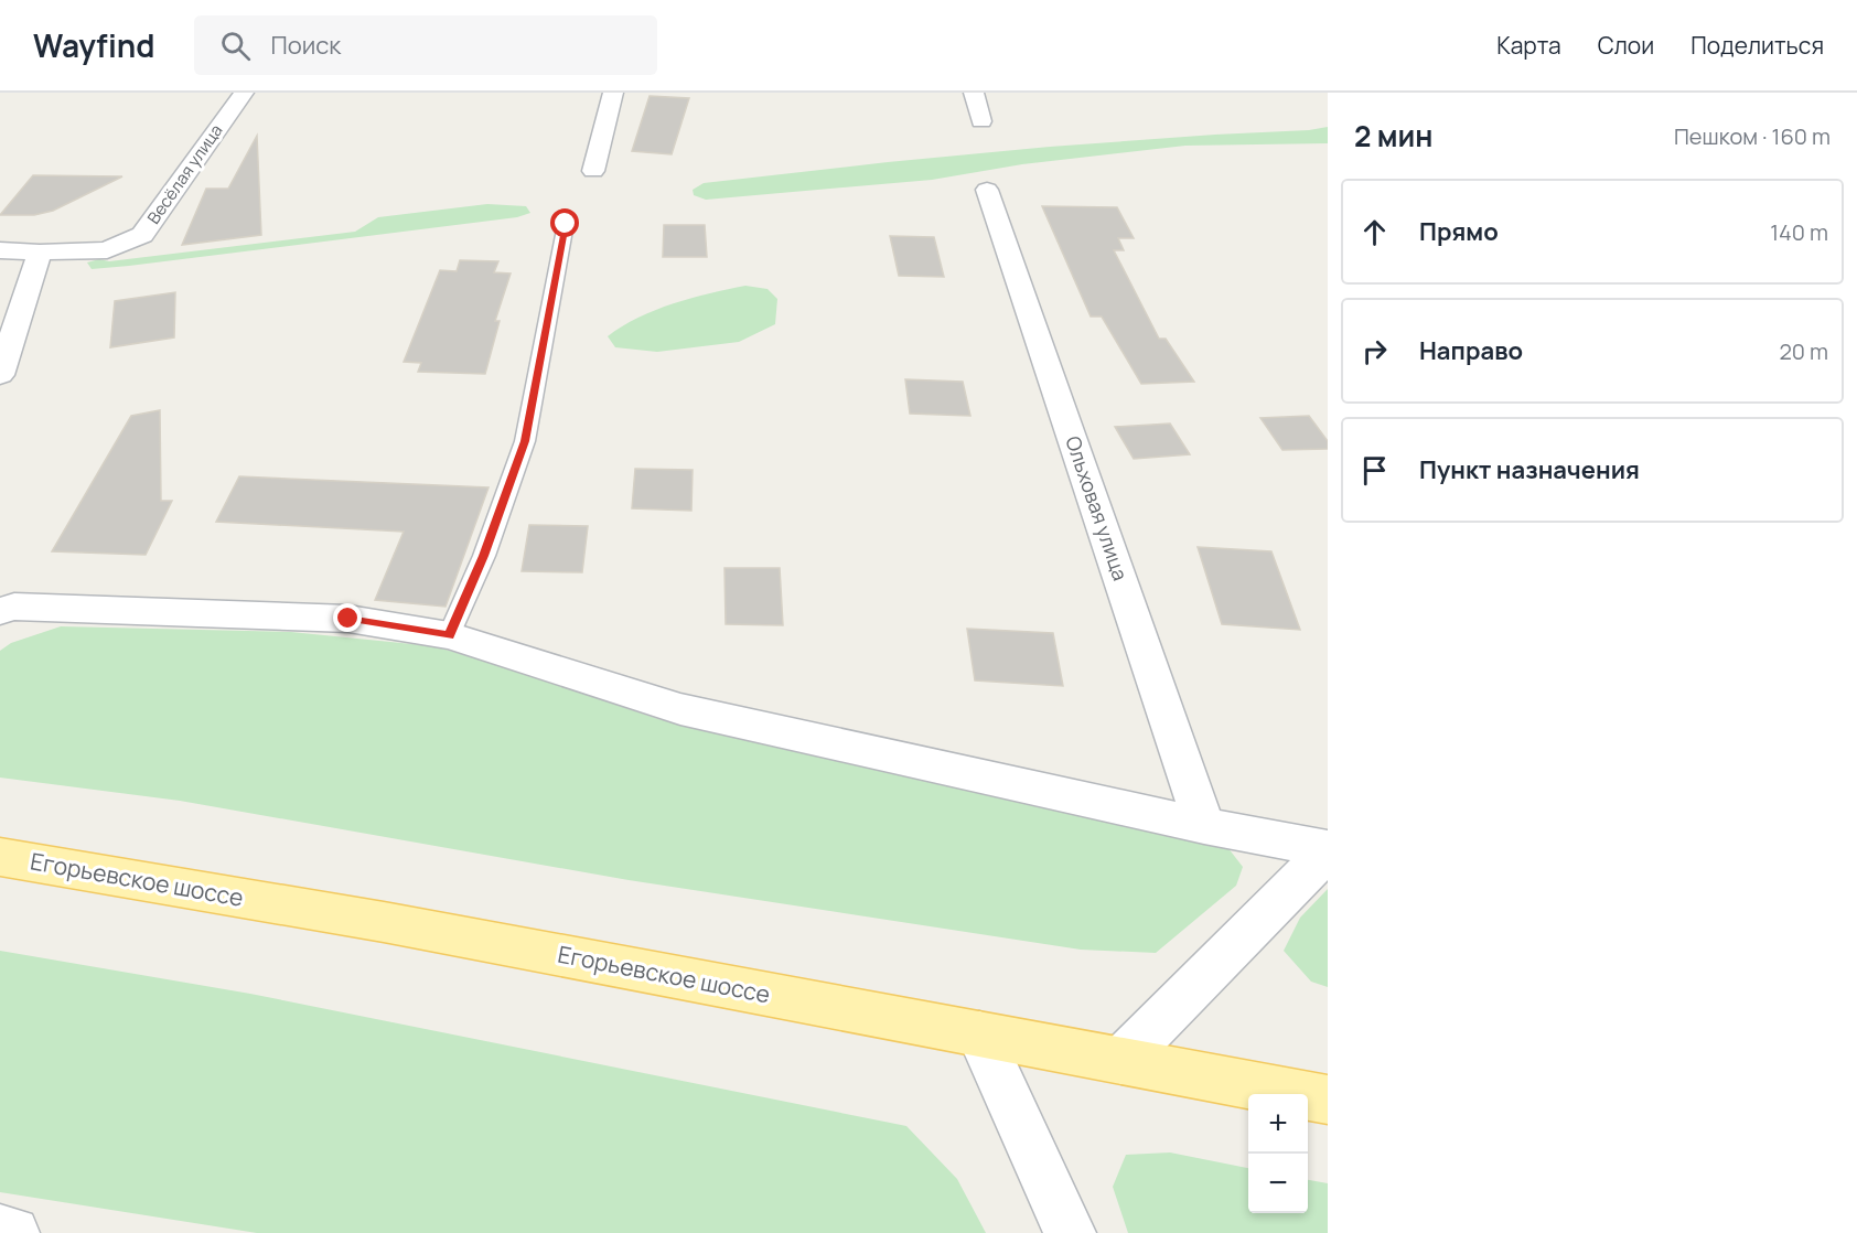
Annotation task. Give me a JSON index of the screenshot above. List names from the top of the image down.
{
  "streets": {
    "main road": ["Егорьевское шоссе"],
    "street": ["Весёлая улица", "Ольховая улица"]
  },
  "page": {
    "header": "Wayfind",
    "search": "Поиск",
    "nav": ["Карта", "Слои", "Поделиться"],
    "heading": ["2 мин", "Пешком · 160 m"],
    "list": [
      ["Прямо", "140 m"],
      ["Направо", "20 m"],
      "Пункт назначения"
    ],
    "map_buttons": ["+", "−"]
  }
}
